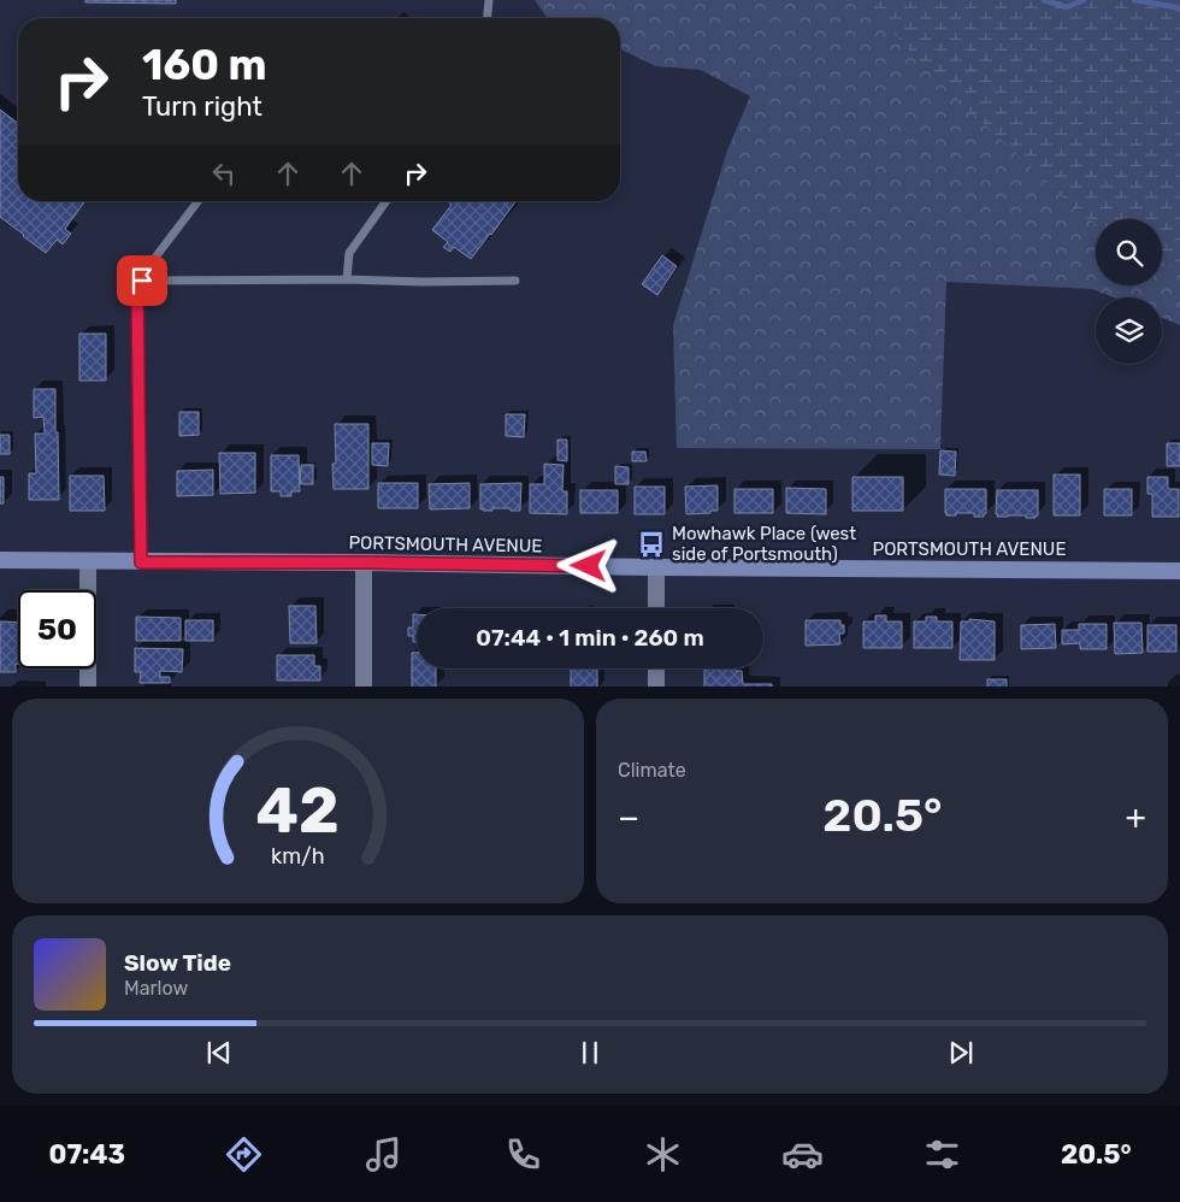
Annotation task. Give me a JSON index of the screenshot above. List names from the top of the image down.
{
  "streets": {
    "main road": ["PORTSMOUTH AVENUE"]
  },
  "places": {
    "bus stop": ["Mowhawk Place (west side of Portsmouth)"]
  },
  "page": {
    "turn": ["160 m", "Turn right"],
    "limit": "50",
    "trip": "07:44 · 1 min · 260 m",
    "tile": "Climate",
    "heat": ["−", "20.5°", "+"],
    "song": ["Slow Tide", "Marlow"],
    "tabs": ["07:43", "20.5°"],
    "gauge": ["42", "km/h"]
  }
}
